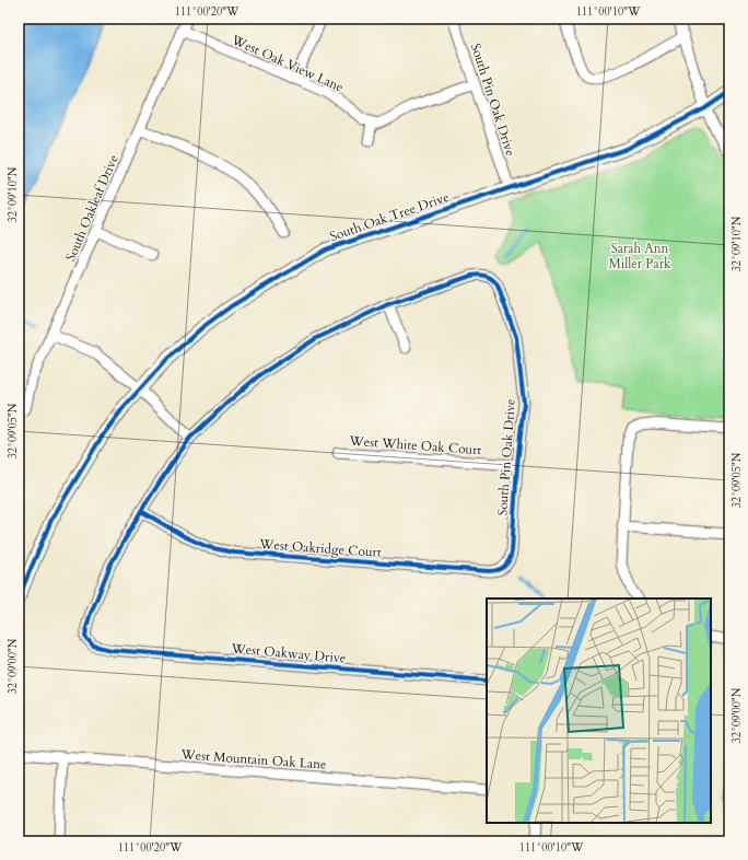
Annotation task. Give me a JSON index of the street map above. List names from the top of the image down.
{
  "streets": {
    "street": [
      "West Oak View Lane",
      "South Pin Oak Drive",
      "South Oakleaf Drive",
      "South Oak Tree Drive",
      "West White Oak Court",
      "West Oakridge Court",
      "West Oakway Drive",
      "West Mountain Oak Lane"
    ]
  },
  "crossings": [
    ["West Oak View Lane", "South Oakleaf Drive"],
    ["South Pin Oak Drive", "South Oak Tree Drive"],
    ["South Pin Oak Drive", "West White Oak Court"],
    ["South Pin Oak Drive", "West Oakridge Court"],
    ["West Oakridge Court", "West Oakway Drive"]
  ],
  "parks": ["Sarah Ann Miller Park"],
  "coordinates": [
    "111°00'20\"W",
    "111°00'10\"W",
    "32°09'10\"N",
    "32°09'05\"N",
    "32°09'00\"N"
  ]
}
